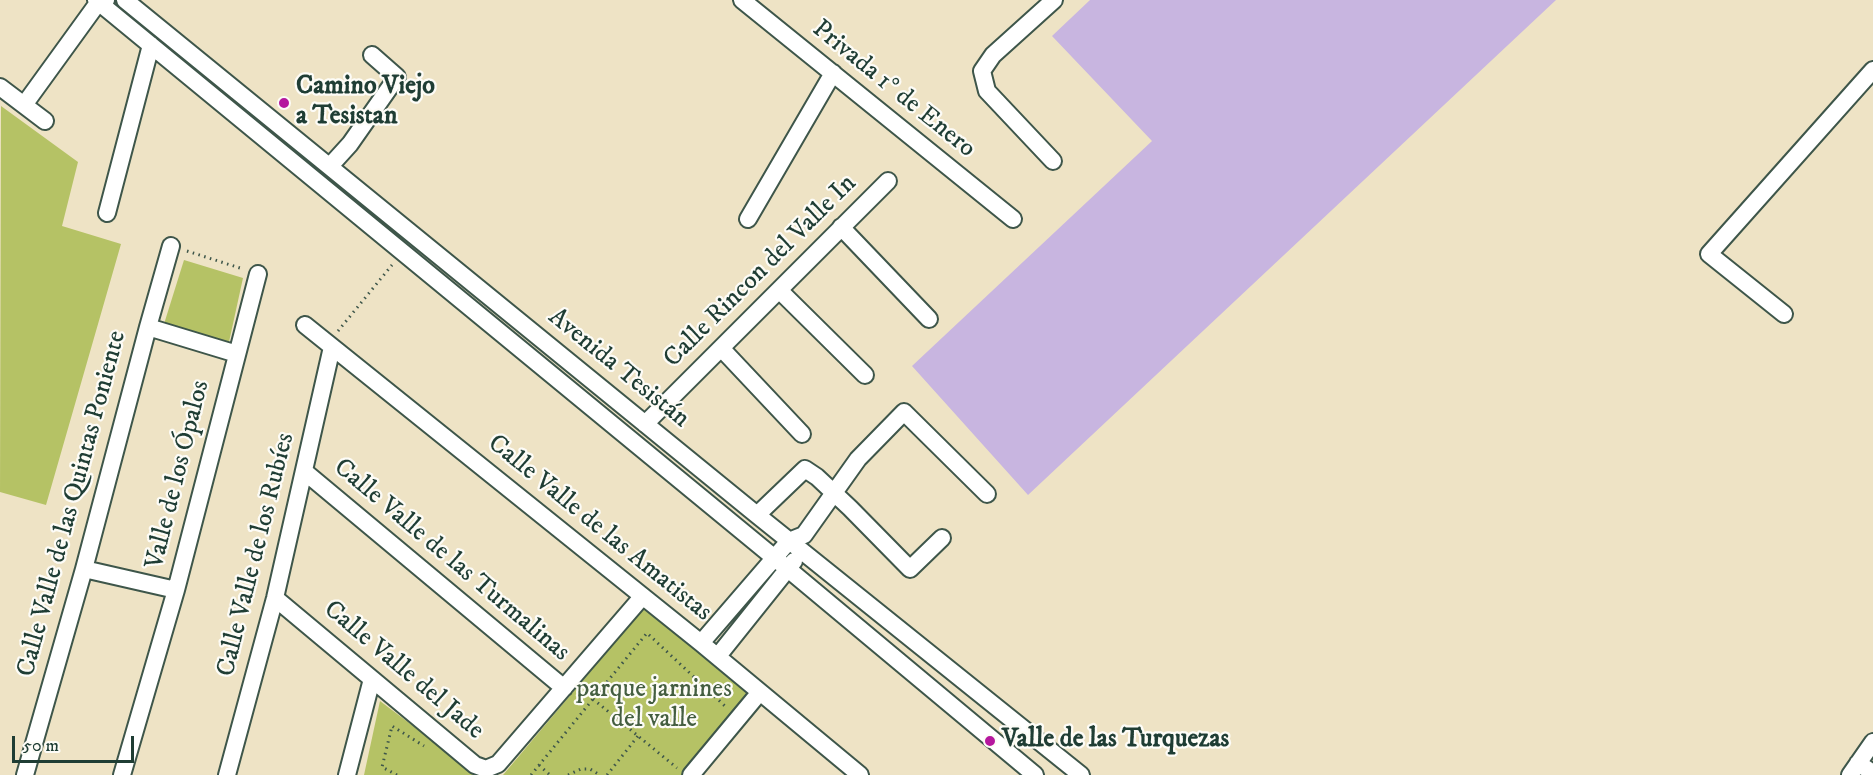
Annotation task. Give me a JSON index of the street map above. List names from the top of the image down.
{
  "streets": {
    "street": [
      "Privada 1° de Enero",
      "Calle Rincon del Valle In",
      "Avenida Tesistán",
      "Valle de los Ópalos",
      "Calle Valle de las Quintas Poniente",
      "Calle Valle de las Amatistas",
      "Calle Valle de los Rubíes",
      "Calle Valle de las Turmalinas",
      "Calle Valle del Jade"
    ]
  },
  "crossings": [
    ["Calle Rincon del Valle In", "Avenida Tesistán"],
    ["Calle Valle de las Amatistas", "Calle Valle de los Rubíes"],
    ["Calle Valle de las Amatistas", "Calle Valle del Jade"],
    ["Calle Valle de los Rubíes", "Calle Valle de las Turmalinas"],
    ["Calle Valle de los Rubíes", "Calle Valle del Jade"],
    ["Calle Valle de las Turmalinas", "Calle Valle del Jade"]
  ],
  "parks": ["parque jarnines del valle"],
  "places": ["Camino Viejo a Tesistan", "Valle de las Turquezas"],
  "scale_bar": "50 m"
}
